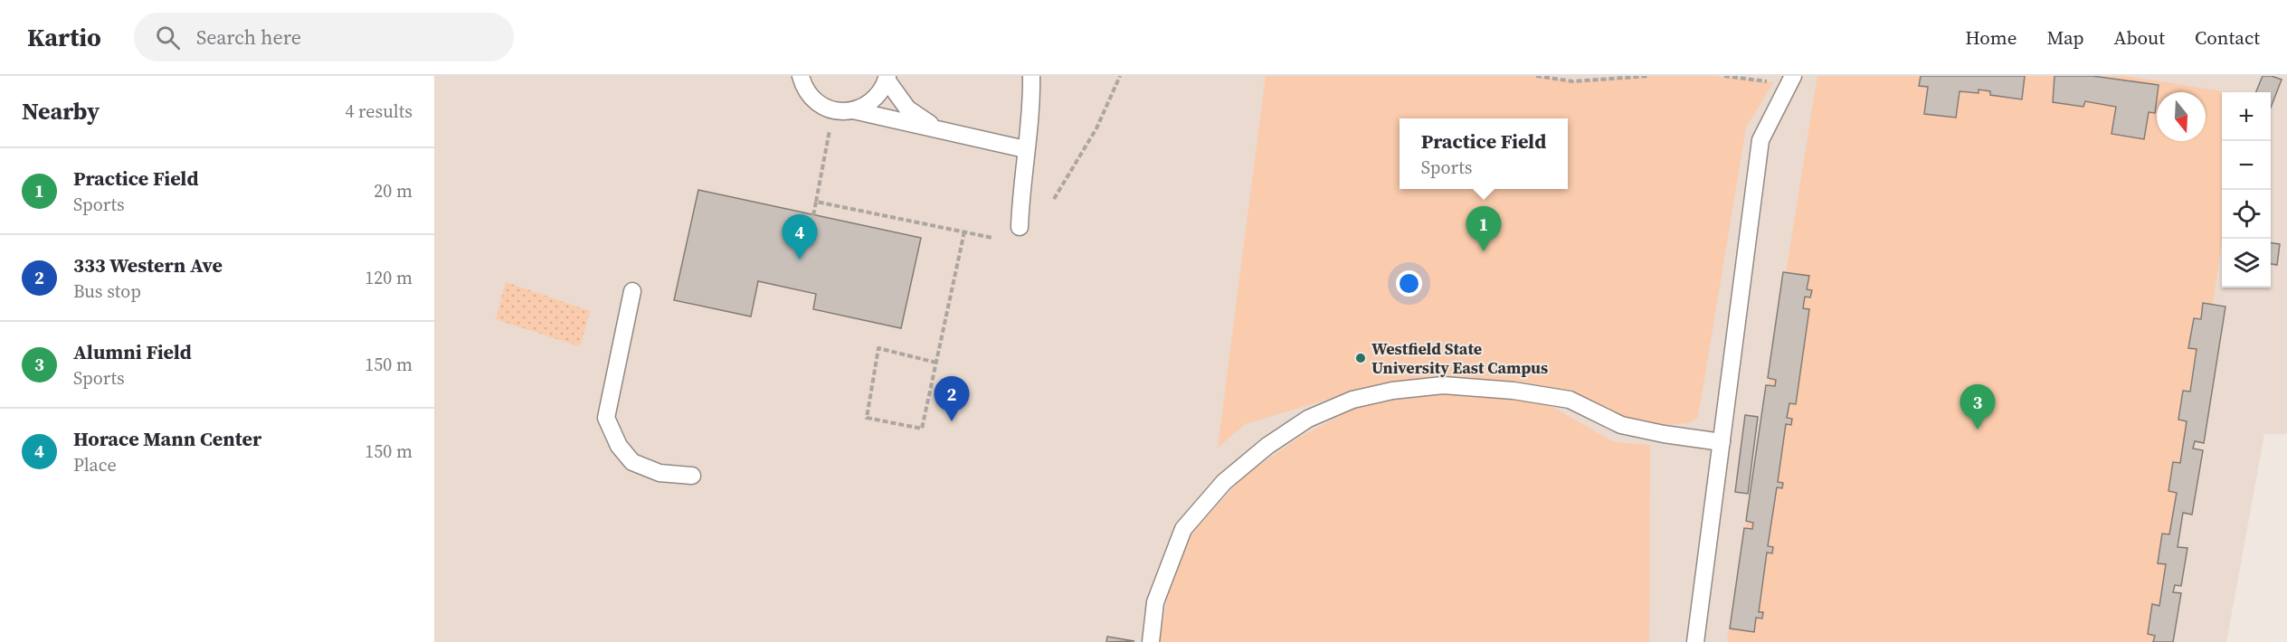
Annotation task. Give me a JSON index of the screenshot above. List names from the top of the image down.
{
  "places": ["Westfield State University East Campus"],
  "north": "bottom",
  "page": {
    "header": "Kartio",
    "search": "Search here",
    "nav": [
      "Home",
      "Map",
      "About",
      "Contact"
    ],
    "heading": ["Nearby", "4 results"],
    "map_buttons": ["+", "−"],
    "popup": ["Practice Field", "Sports"],
    "list": [
      {
        "mark": "1",
        "name": "Practice Field",
        "note": "Sports",
        "value": "20 m"
      },
      {
        "mark": "2",
        "name": "333 Western Ave",
        "note": "Bus stop",
        "value": "120 m"
      },
      {
        "mark": "3",
        "name": "Alumni Field",
        "note": "Sports",
        "value": "150 m"
      },
      {
        "mark": "4",
        "name": "Horace Mann Center",
        "note": "Place",
        "value": "150 m"
      }
    ],
    "pins": [
      "1",
      "4",
      "2",
      "3"
    ]
  }
}
